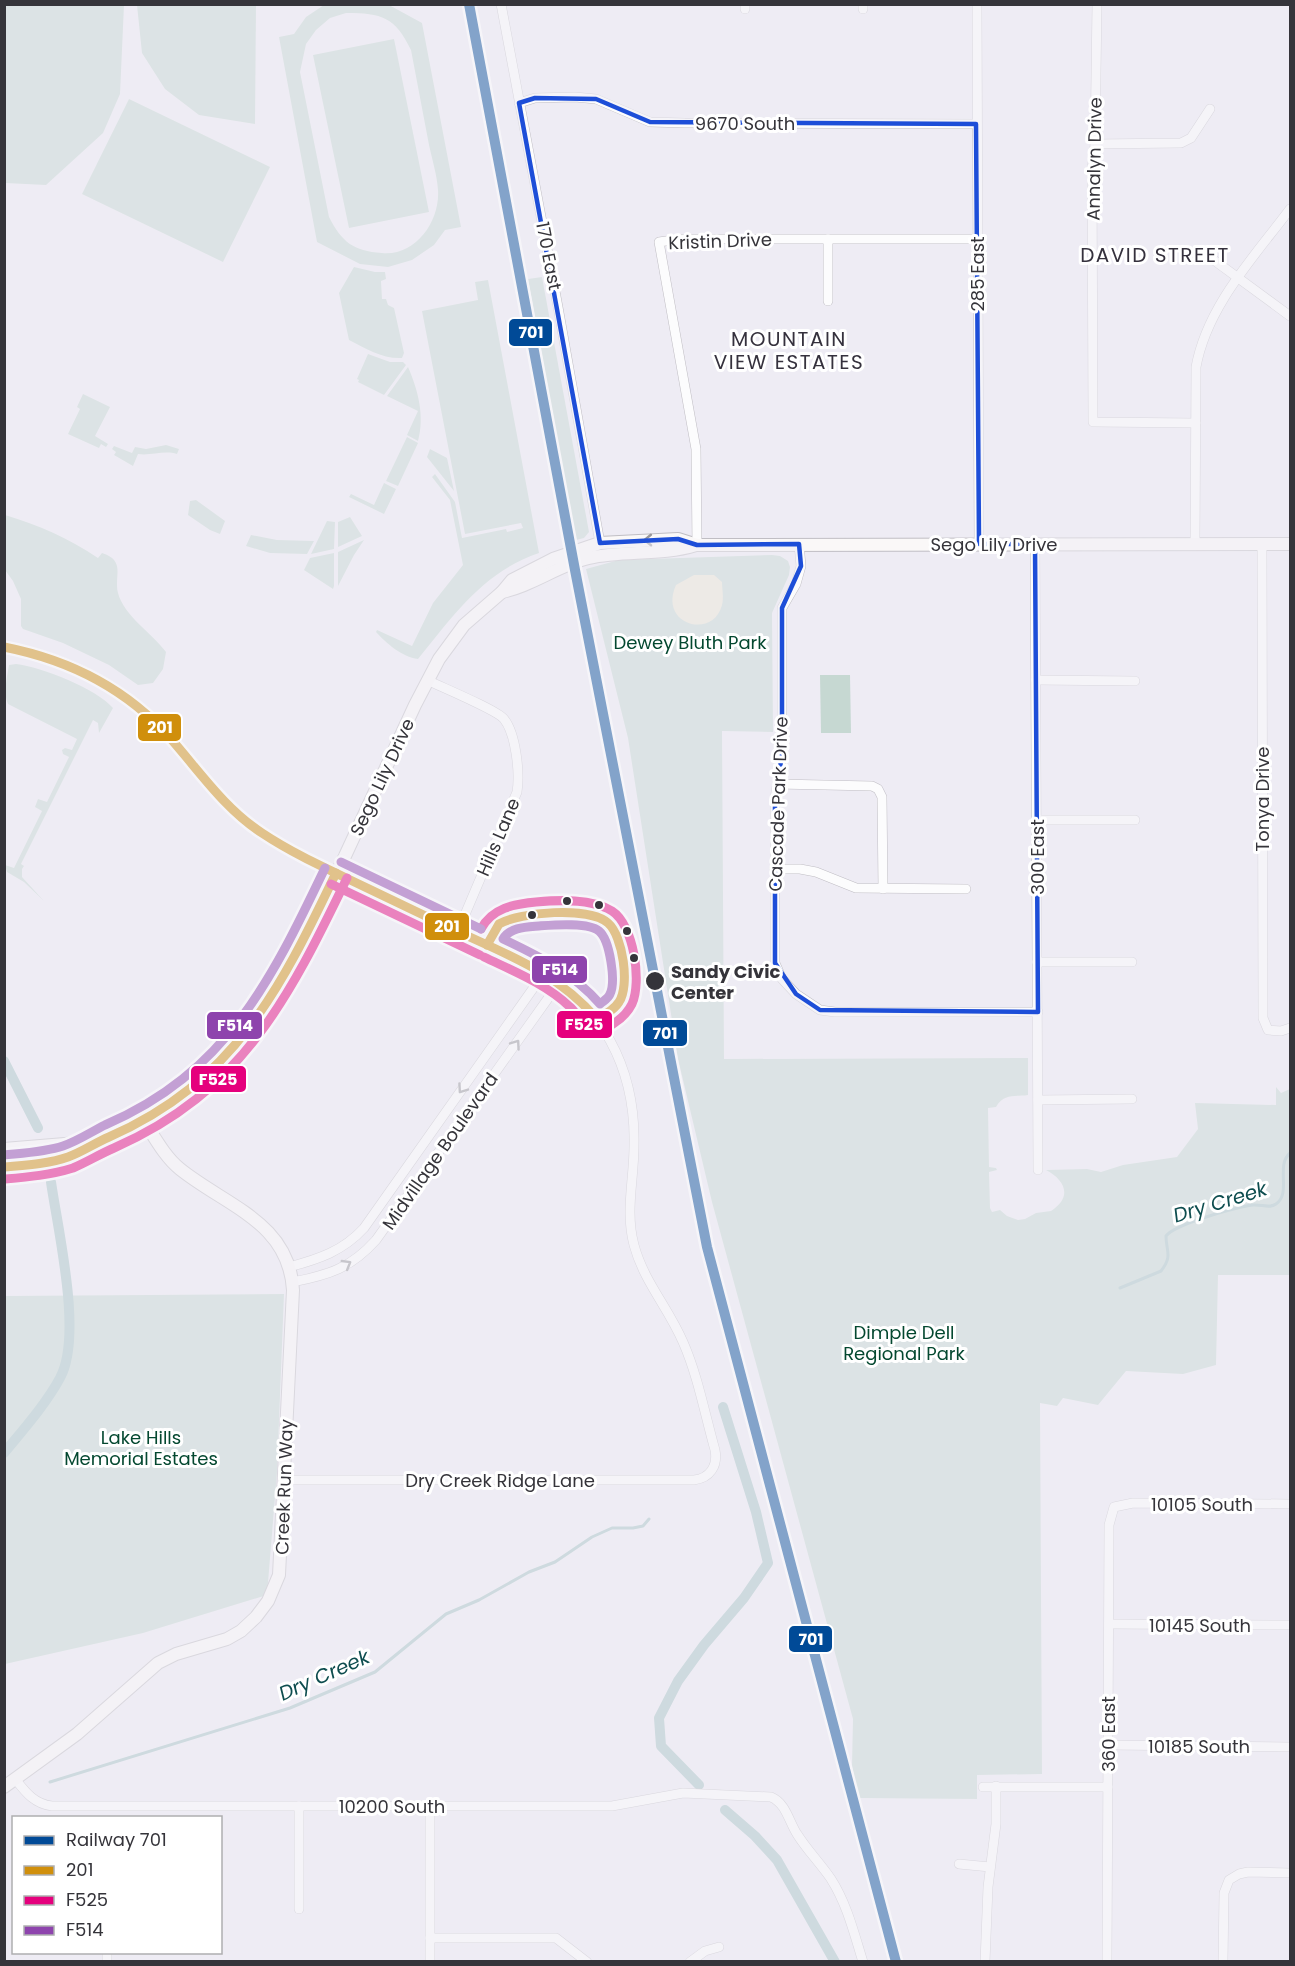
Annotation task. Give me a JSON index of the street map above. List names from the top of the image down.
{
  "streets": {
    "main road": ["Sego Lily Drive", "Creek Run Way"],
    "street": [
      "9670 South",
      "Annalyn Drive",
      "Kristin Drive",
      "170 East",
      "285 East",
      "Tonya Drive",
      "Cascade Park Drive",
      "Hills Lane",
      "300 East",
      "Midvillage Boulevard",
      "Dry Creek Ridge Lane",
      "10105 South",
      "10145 South",
      "360 East",
      "10185 South",
      "10200 South"
    ]
  },
  "crossings": [
    ["9670 South", "170 East"],
    ["9670 South", "285 East"],
    ["Kristin Drive", "285 East"],
    ["Kristin Drive", "Sego Lily Drive"],
    ["170 East", "Sego Lily Drive"],
    ["285 East", "Sego Lily Drive"],
    ["Sego Lily Drive", "Tonya Drive"],
    ["Sego Lily Drive", "Cascade Park Drive"],
    ["Sego Lily Drive", "Hills Lane"],
    ["Sego Lily Drive", "300 East"],
    ["Sego Lily Drive", "Creek Run Way"],
    ["Cascade Park Drive", "300 East"],
    ["Midvillage Boulevard", "Dry Creek Ridge Lane"],
    ["Midvillage Boulevard", "Creek Run Way"],
    ["Dry Creek Ridge Lane", "Creek Run Way"],
    ["Creek Run Way", "10200 South"],
    ["10105 South", "360 East"],
    ["10145 South", "360 East"],
    ["360 East", "10185 South"]
  ],
  "districts": ["DAVID STREET", "MOUNTAIN VIEW ESTATES"],
  "water": ["Dry Creek"],
  "parks": ["Dewey Bluth Park", "Dimple Dell Regional Park", "Lake Hills Memorial Estates"],
  "places": ["Sandy Civic Center"],
  "lines": [
    "rail line 701",
    "transit line 201",
    "transit line F514",
    "transit line F525"
  ],
  "legend": [
    "Railway 701",
    "201",
    "F525",
    "F514"
  ]
}
